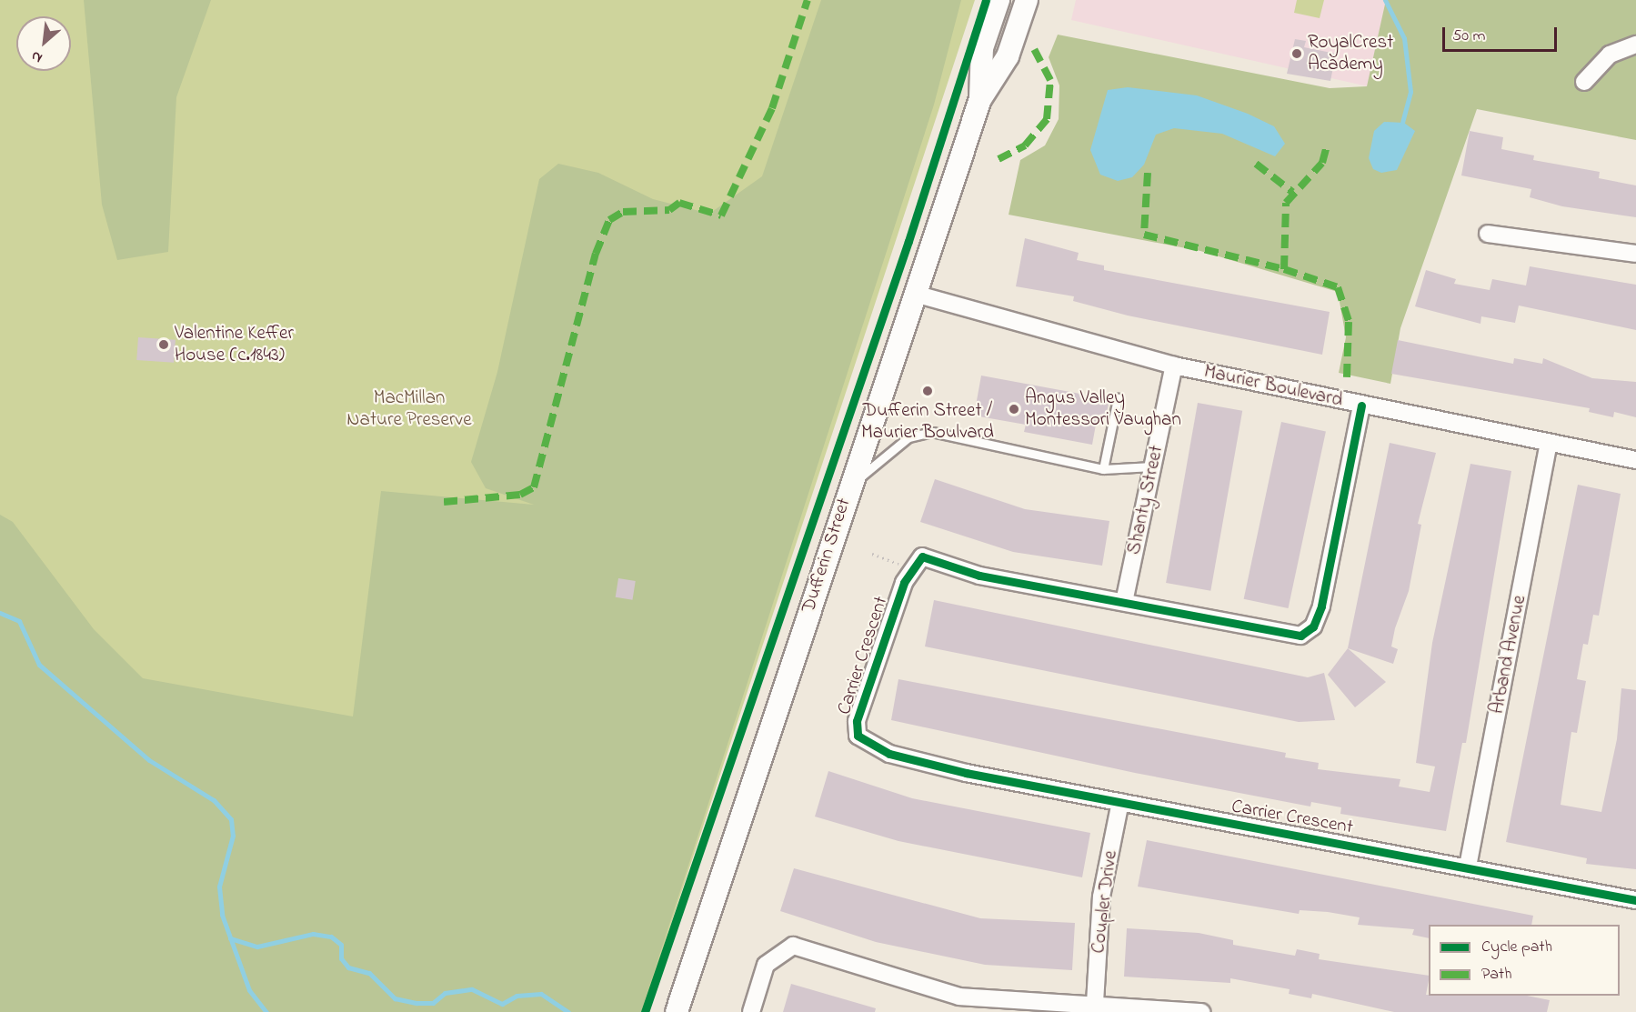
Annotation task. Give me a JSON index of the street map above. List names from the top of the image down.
{
  "streets": {
    "main road": ["Dufferin Street"],
    "street": [
      "Maurier Boulevard",
      "Shanty Street",
      "Arband Avenue",
      "Carrier Crescent",
      "Coupler Drive"
    ]
  },
  "crossings": [
    ["Maurier Boulevard", "Shanty Street"],
    ["Maurier Boulevard", "Dufferin Street"],
    ["Maurier Boulevard", "Arband Avenue"],
    ["Maurier Boulevard", "Carrier Crescent"],
    ["Shanty Street", "Carrier Crescent"],
    ["Arband Avenue", "Carrier Crescent"],
    ["Carrier Crescent", "Coupler Drive"]
  ],
  "parks": ["MacMillan Nature Preserve"],
  "places": [
    "RoyalCrest Academy",
    "Valentine Keffer House (c.1843)",
    "Dufferin Street / Maurier Boulvard",
    "Angus Valley Montessori Vaughan"
  ],
  "legend": ["Cycle path", "Path"],
  "scale_bar": "50 m",
  "north": "bottom left"
}
